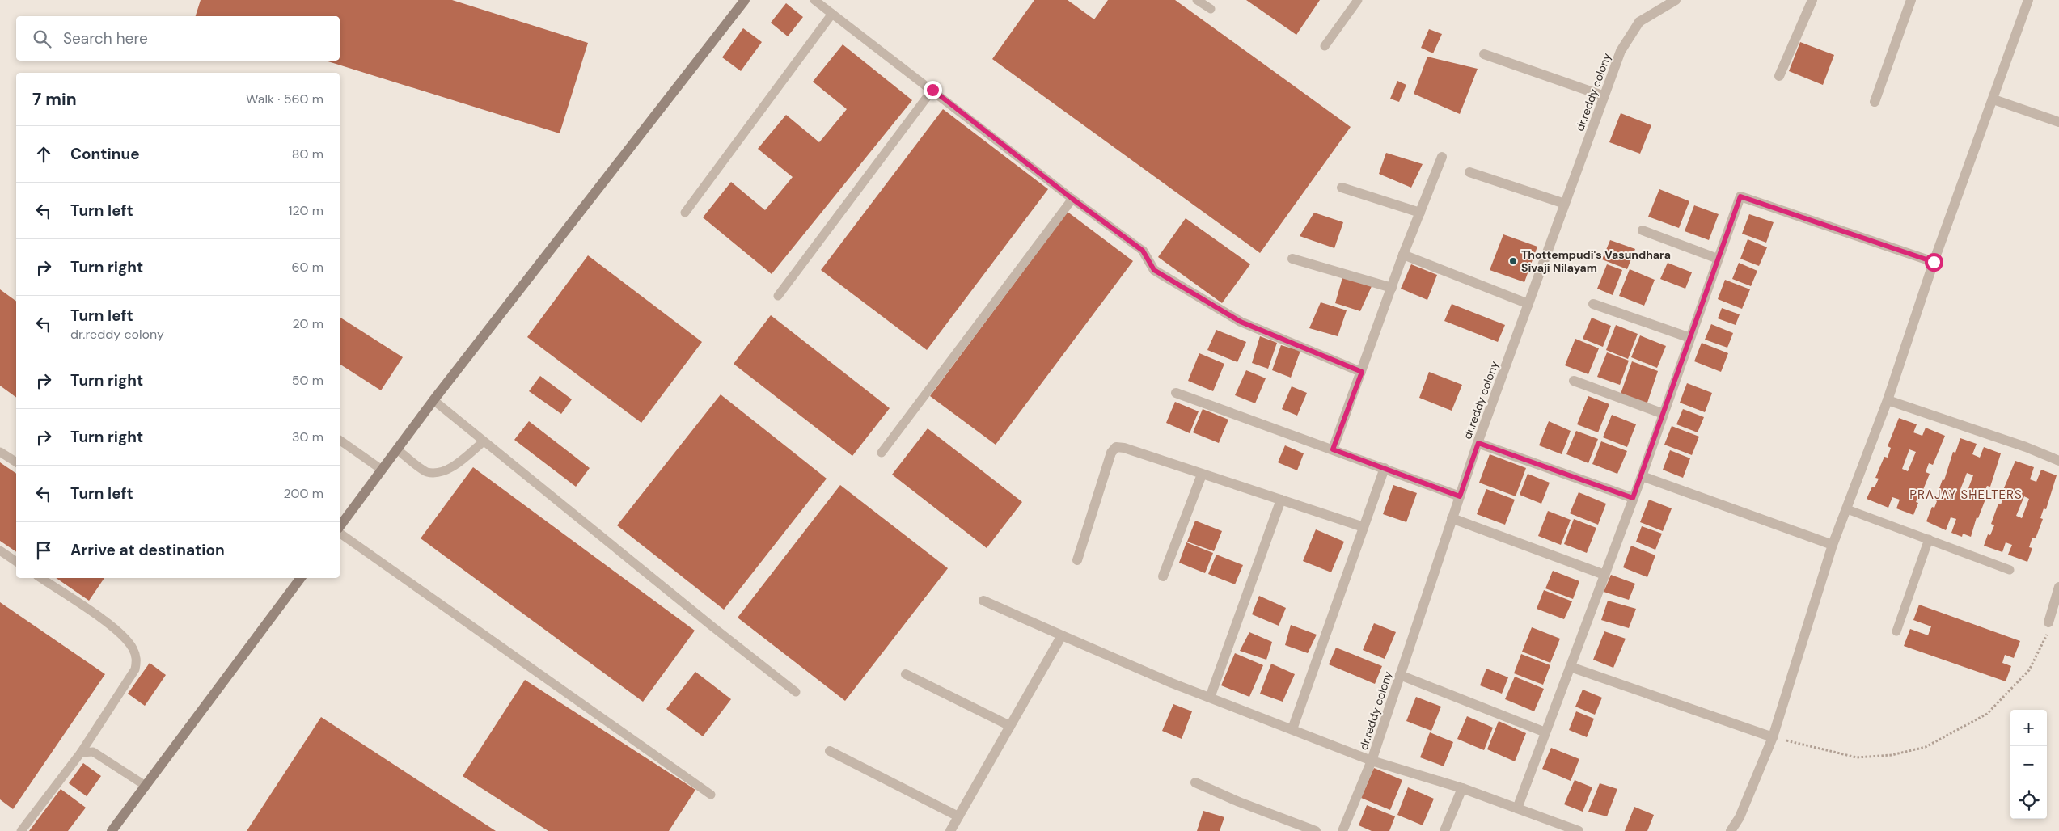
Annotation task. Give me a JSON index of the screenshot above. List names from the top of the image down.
{
  "streets": {
    "street": ["dr.reddy colony"]
  },
  "districts": ["PRAJAY SHELTERS"],
  "places": ["Thottempudi's Vasundhara Sivaji Nilayam"],
  "page": {
    "search": "Search here",
    "heading": ["7 min", "Walk · 560 m"],
    "list": [
      ["Continue", "80 m"],
      ["Turn left", "120 m"],
      ["Turn right", "60 m"],
      ["Turn left", "dr.reddy colony", "20 m"],
      ["Turn right", "50 m"],
      ["Turn right", "30 m"],
      ["Turn left", "200 m"],
      "Arrive at destination"
    ],
    "map_buttons": ["+", "−"]
  }
}
